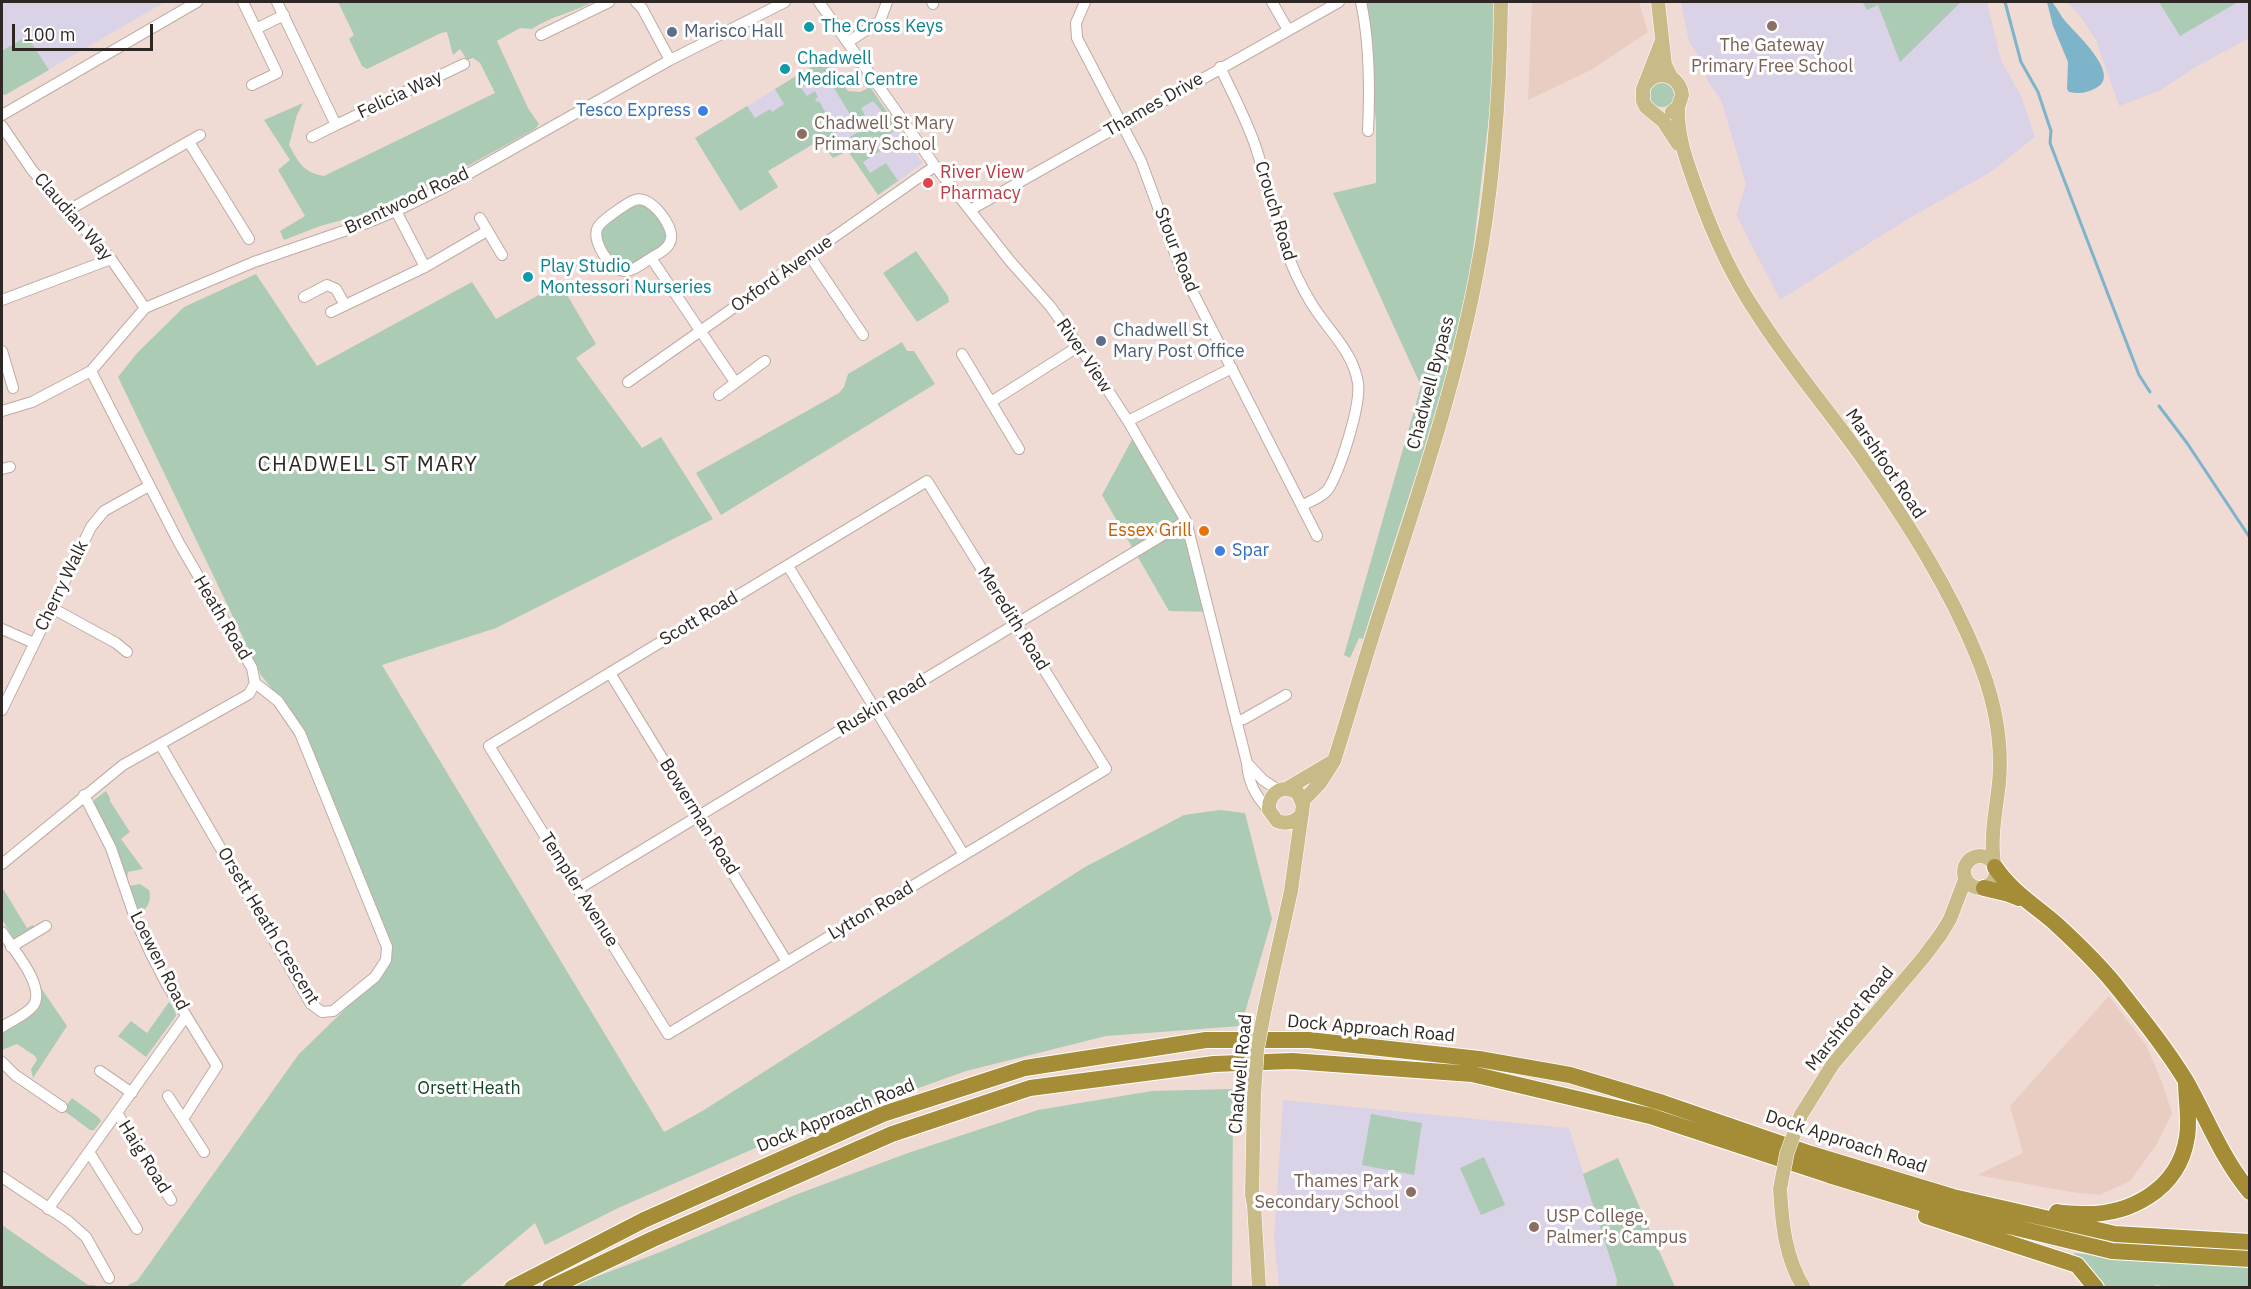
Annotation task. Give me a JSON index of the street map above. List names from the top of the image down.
{
  "streets": {
    "highway": ["Dock Approach Road"],
    "main road": ["Chadwell Bypass", "Marshfoot Road", "Chadwell Road"],
    "street": [
      "Felicia Way",
      "Thames Drive",
      "Brentwood Road",
      "Crouch Road",
      "Claudian Way",
      "Stour Road",
      "Oxford Avenue",
      "River View",
      "Cherry Walk",
      "Heath Road",
      "Scott Road",
      "Meredith Road",
      "Ruskin Road",
      "Bowerman Road",
      "Templer Avenue",
      "Lytton Road",
      "Orsett Heath Crescent",
      "Loewen Road",
      "Haig Road"
    ]
  },
  "crossings": [
    ["Thames Drive", "Crouch Road"],
    ["Thames Drive", "Stour Road"],
    ["Thames Drive", "River View"],
    ["Brentwood Road", "Claudian Way"],
    ["Brentwood Road", "Heath Road"],
    ["Crouch Road", "Stour Road"],
    ["Oxford Avenue", "River View"],
    ["River View", "Chadwell Bypass"],
    ["River View", "Ruskin Road"],
    ["River View", "Chadwell Road"],
    ["Chadwell Bypass", "Chadwell Road"],
    ["Cherry Walk", "Heath Road"],
    ["Heath Road", "Orsett Heath Crescent"],
    ["Heath Road", "Loewen Road"],
    ["Scott Road", "Meredith Road"],
    ["Scott Road", "Bowerman Road"],
    ["Scott Road", "Templer Avenue"],
    ["Meredith Road", "Ruskin Road"],
    ["Meredith Road", "Lytton Road"],
    ["Ruskin Road", "Bowerman Road"],
    ["Ruskin Road", "Templer Avenue"],
    ["Bowerman Road", "Lytton Road"],
    ["Templer Avenue", "Lytton Road"],
    ["Loewen Road", "Haig Road"]
  ],
  "districts": ["CHADWELL ST MARY"],
  "parks": ["Orsett Heath"],
  "places": [
    "The Gateway Primary Free School",
    "The Cross Keys",
    "Marisco Hall",
    "Chadwell Medical Centre",
    "Tesco Express",
    "Chadwell St Mary Primary School",
    "River View Pharmacy",
    "Play Studio Montessori Nurseries",
    "Chadwell St Mary Post Office",
    "Essex Grill",
    "Spar",
    "Thames Park Secondary School",
    "USP College, Palmer's Campus"
  ],
  "scale_bar": "100 m"
}
